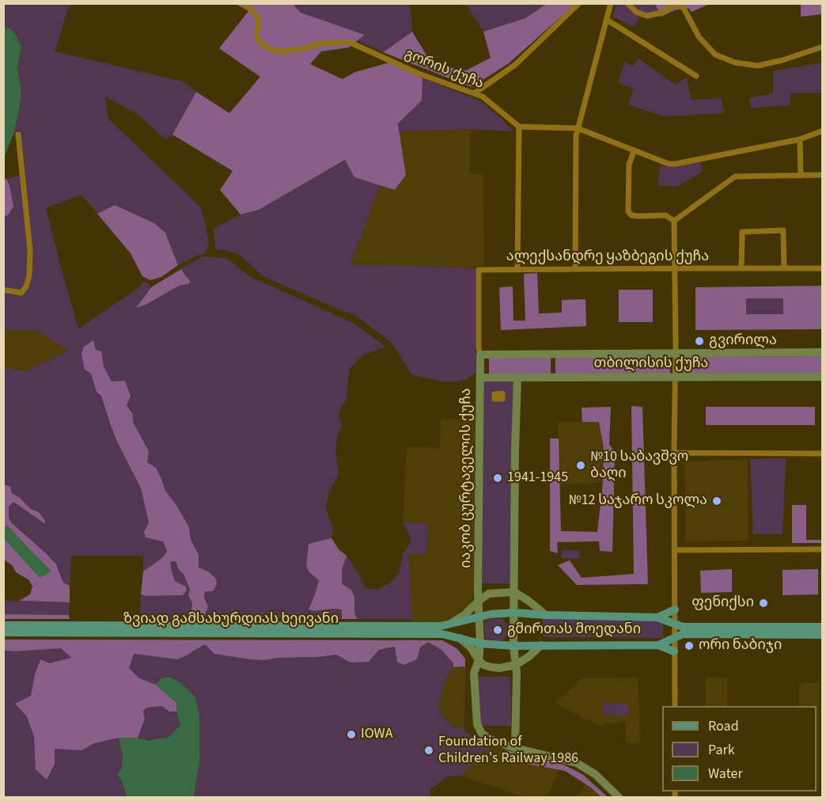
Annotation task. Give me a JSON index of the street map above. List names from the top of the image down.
{
  "streets": {
    "main road": ["თბილისის ქუჩა", "იაკობ ცურტაველის ქუჩა", "ზვიად გამსახურდიას ხეივანი"],
    "street": ["გორის ქუჩა", "ალექსანდრე ყაზბეგის ქუჩა"]
  },
  "crossings": [
    ["ალექსანდრე ყაზბეგის ქუჩა", "თბილისის ქუჩა"],
    ["ალექსანდრე ყაზბეგის ქუჩა", "იაკობ ცურტაველის ქუჩა"],
    ["თბილისის ქუჩა", "იაკობ ცურტაველის ქუჩა"]
  ],
  "places": [
    "გვირილა",
    "№10 საბავშვო ბაღი",
    "1941-1945",
    "№12 საჯარო სკოლა",
    "ფენიქსი",
    "გმირთას მოედანი",
    "ორი ნაბიჯი",
    "IOWA",
    "Foundation of Children's Railway 1986"
  ],
  "legend": ["Road", "Park", "Water"]
}
